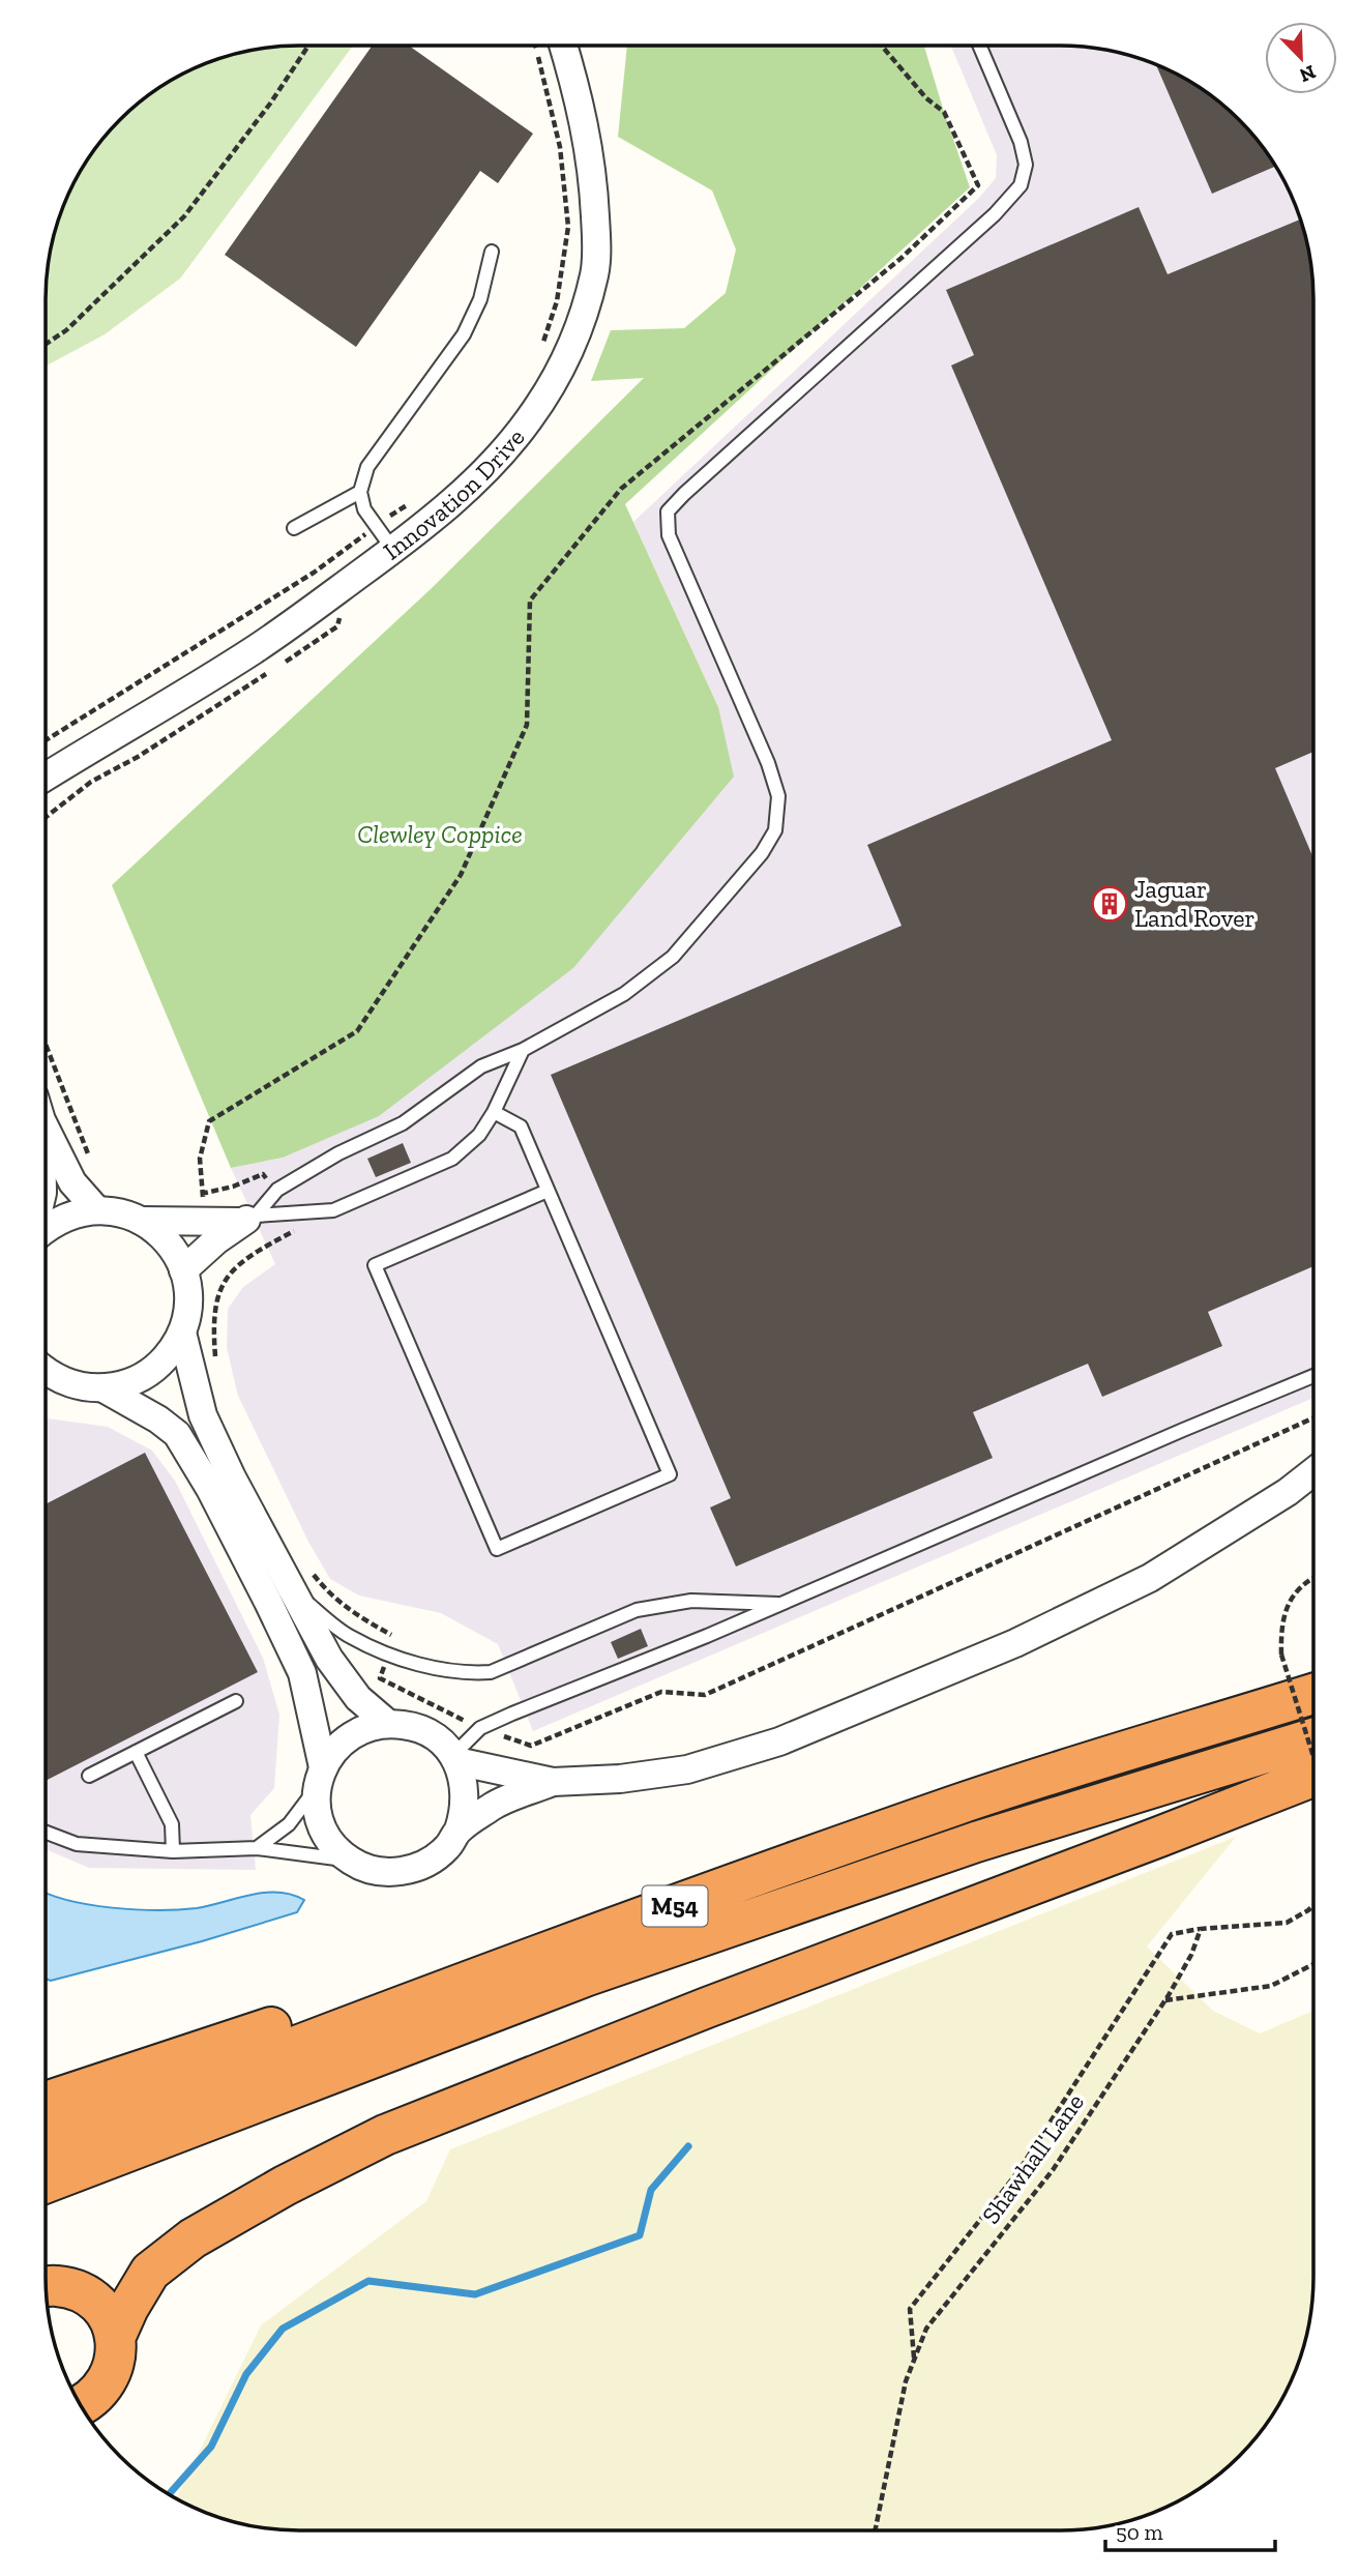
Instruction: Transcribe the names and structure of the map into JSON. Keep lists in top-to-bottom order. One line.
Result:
{"streets":{"highway":["M54"],"street":["Innovation Drive"],"path":["Shawhall Lane"]},"parks":["Clewley Coppice"],"places":{"building":["Jaguar Land Rover"]},"scale_bar":"50 m","north":"bottom right"}
